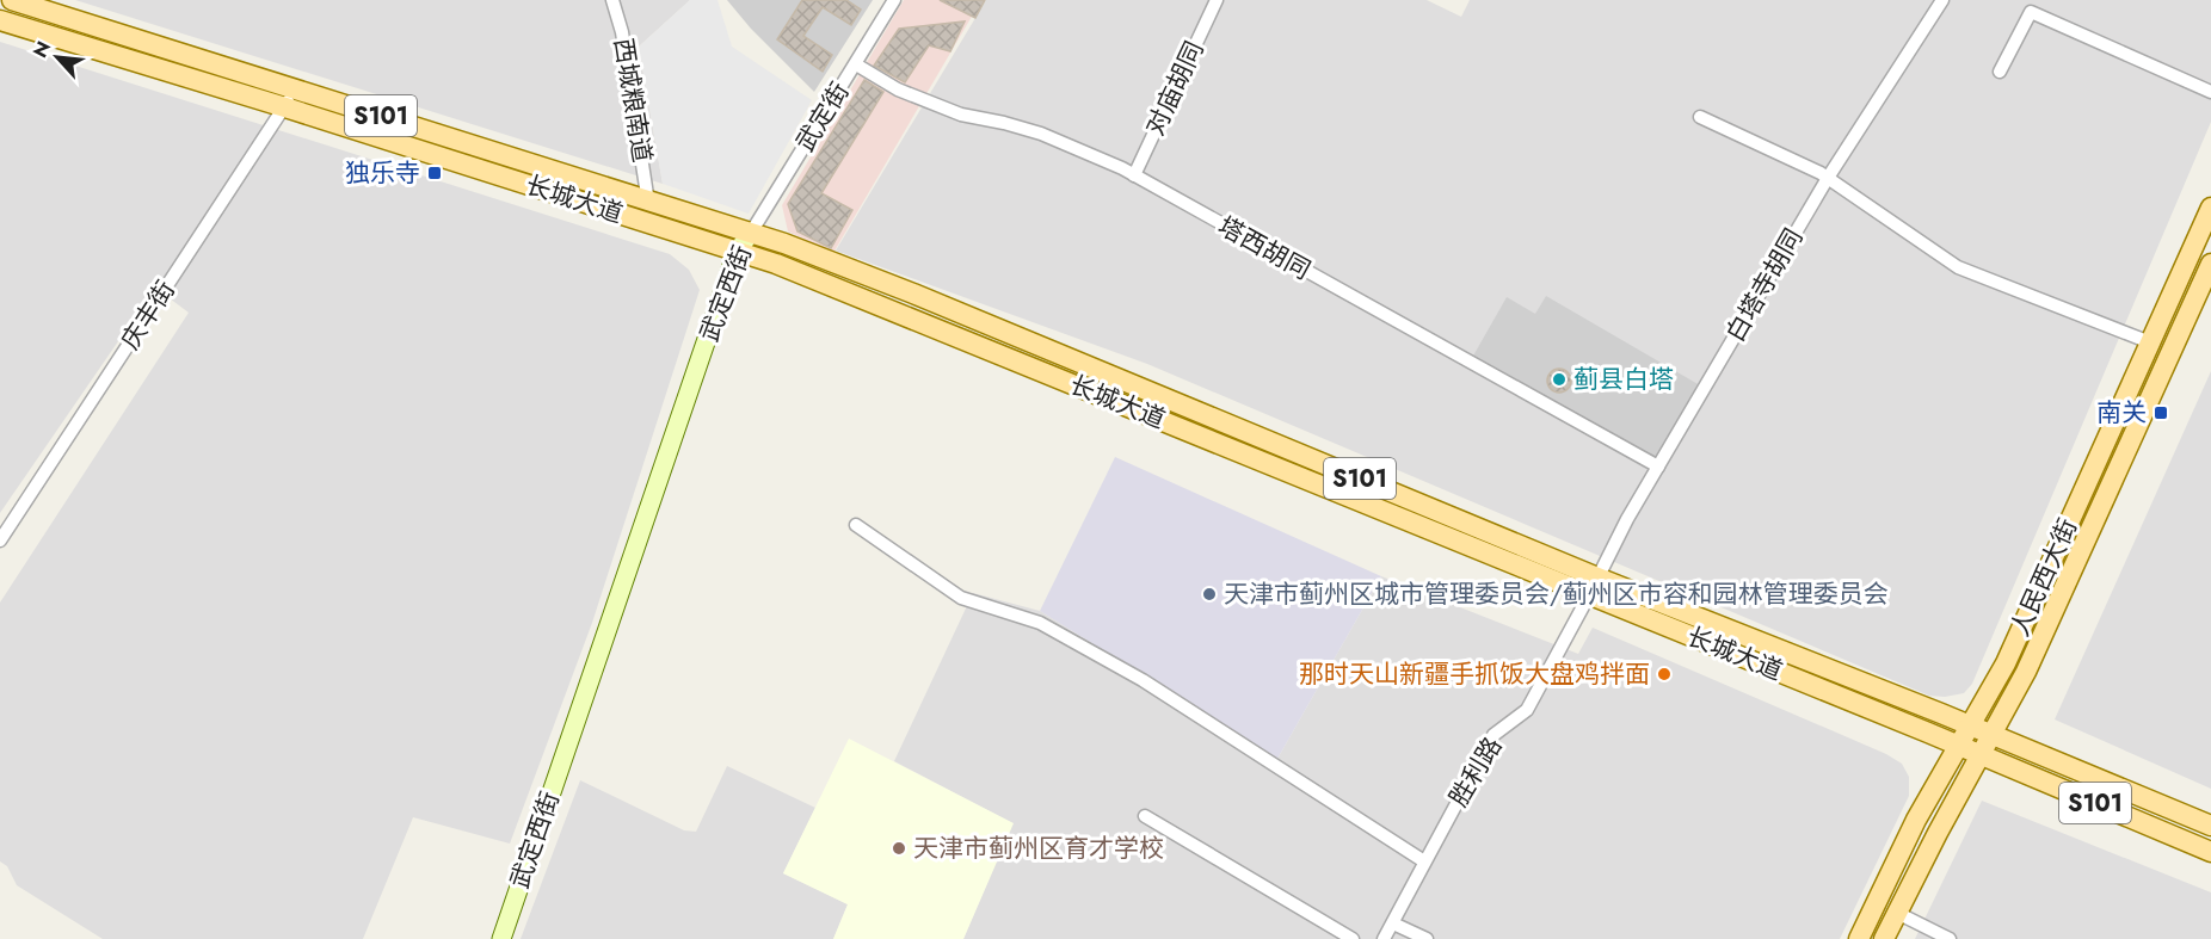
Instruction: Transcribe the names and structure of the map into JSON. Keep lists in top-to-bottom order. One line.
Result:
{"streets":{"main road":["S101","长城大道","人民西大街"],"street":["对庙胡同","西城粮南道","武定街","塔西胡同","白塔寺胡同","武定西街","庆丰街","胜利路"]},"crossings":[["对庙胡同","塔西胡同"],["西城粮南道","长城大道"],["武定街","长城大道"],["武定街","塔西胡同"],["武定街","武定西街"],["长城大道","白塔寺胡同"],["长城大道","武定西街"],["长城大道","庆丰街"],["长城大道","人民西大街"],["长城大道","胜利路"],["塔西胡同","白塔寺胡同"],["白塔寺胡同","胜利路"]],"places":{"transit":["独乐寺","南关"],"other":["蓟县白塔","天津市蓟州区城市管理委员会/蓟州区市容和园林管理委员会","那时天山新疆手抓饭大盘鸡拌面","天津市蓟州区育才学校"]},"north":"top left"}
